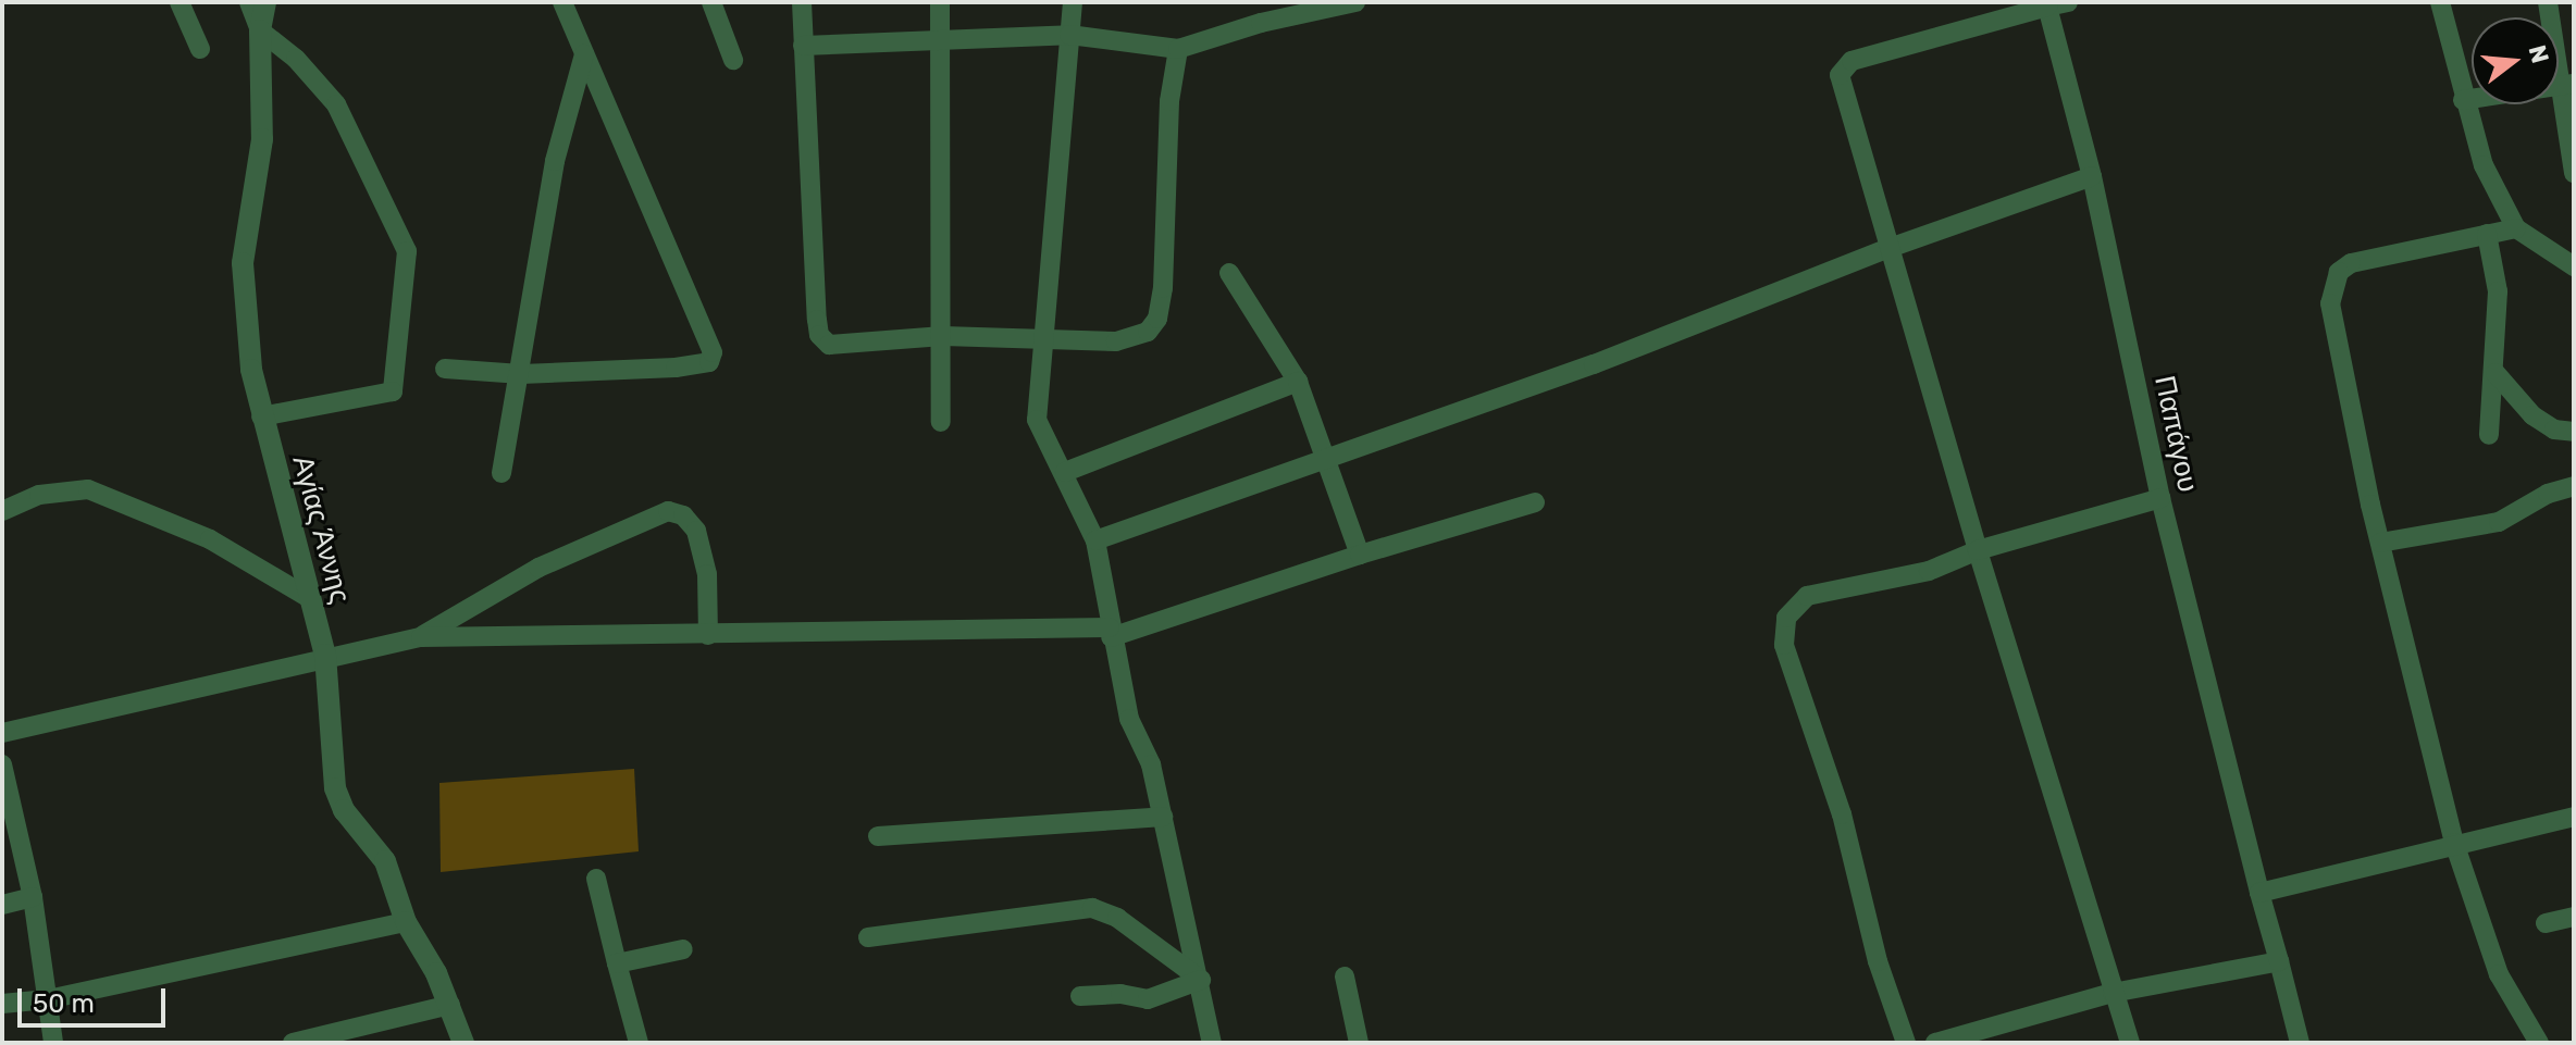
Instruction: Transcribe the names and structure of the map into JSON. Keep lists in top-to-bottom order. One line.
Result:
{"streets":{"street":["Παπάγου","Αγίας Άννης"]},"scale_bar":"50 m","north":"right"}
